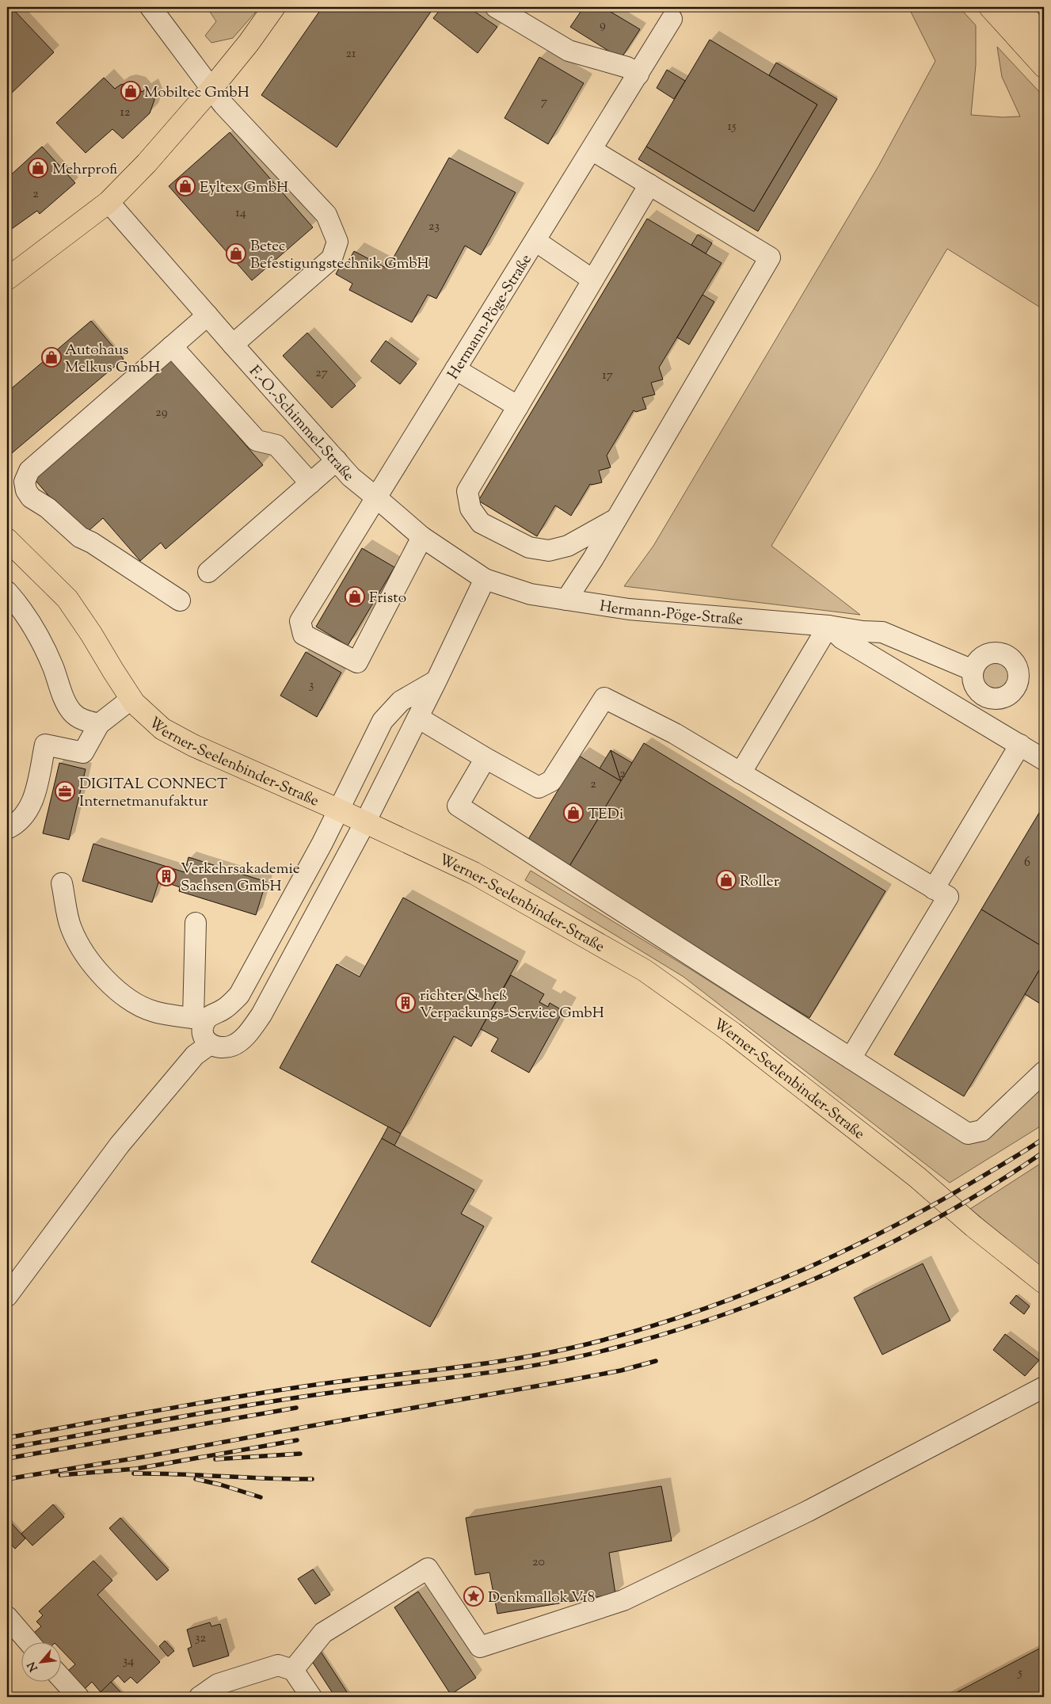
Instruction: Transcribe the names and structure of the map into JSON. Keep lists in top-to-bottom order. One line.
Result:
{"streets":{"main road":["Werner-Seelenbinder-Straße"],"street":["Hermann-Pöge-Straße","F.-O.-Schimmel-Straße"]},"crossings":[["Hermann-Pöge-Straße","F.-O.-Schimmel-Straße"]],"places":{"shop":["Mobiltec GmbH","Mehrprofi","Eyltex GmbH","Betec Befestigungstechnik GmbH","Autohaus Melkus GmbH","Fristo","TEDi","Roller"],"office":["DIGITAL CONNECT Internetmanufaktur"],"building":["Verkehrsakademie Sachsen GmbH","richter & heß Verpackungs-Service GmbH"],"place":["Denkmallok V18"]},"house_numbers":["9","21","7","12","15","2","14","23","27","17","29","3","2","2","6","20","32","34","5"],"north":"bottom left"}
